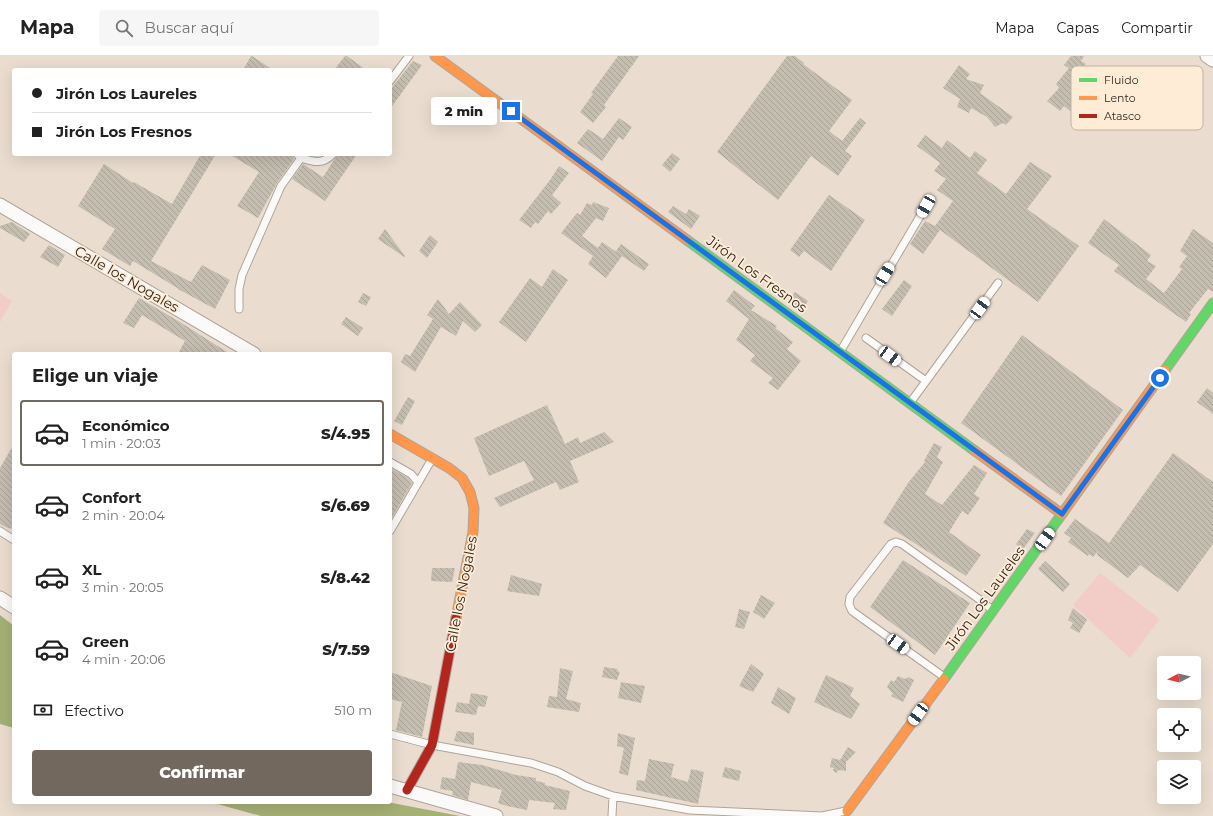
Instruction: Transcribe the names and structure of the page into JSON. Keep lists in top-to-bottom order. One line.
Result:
{"streets":{"street":["Jirón Los Fresnos","Calle los Nogales","Jirón Los Laureles"]},"crossings":[["Jirón Los Fresnos","Jirón Los Laureles"]],"legend":["Fluido","Lento","Atasco"],"north":"left","page":{"header":"Mapa","search":"Buscar aquí","nav":["Mapa","Capas","Compartir"],"banner":["Jirón Los Laureles","Jirón Los Fresnos"],"bubble":"2 min","heading":"Elige un viaje","list":[{"name":"Económico","note":"1 min · 20:03","value":"S/4.95"},{"name":"Confort","note":"2 min · 20:04","value":"S/6.69"},{"name":"XL","note":"3 min · 20:05","value":"S/8.42"},{"name":"Green","note":"4 min · 20:06","value":"S/7.59"}],"pay":["Efectivo","510 m"],"buttons":"Confirmar"}}
